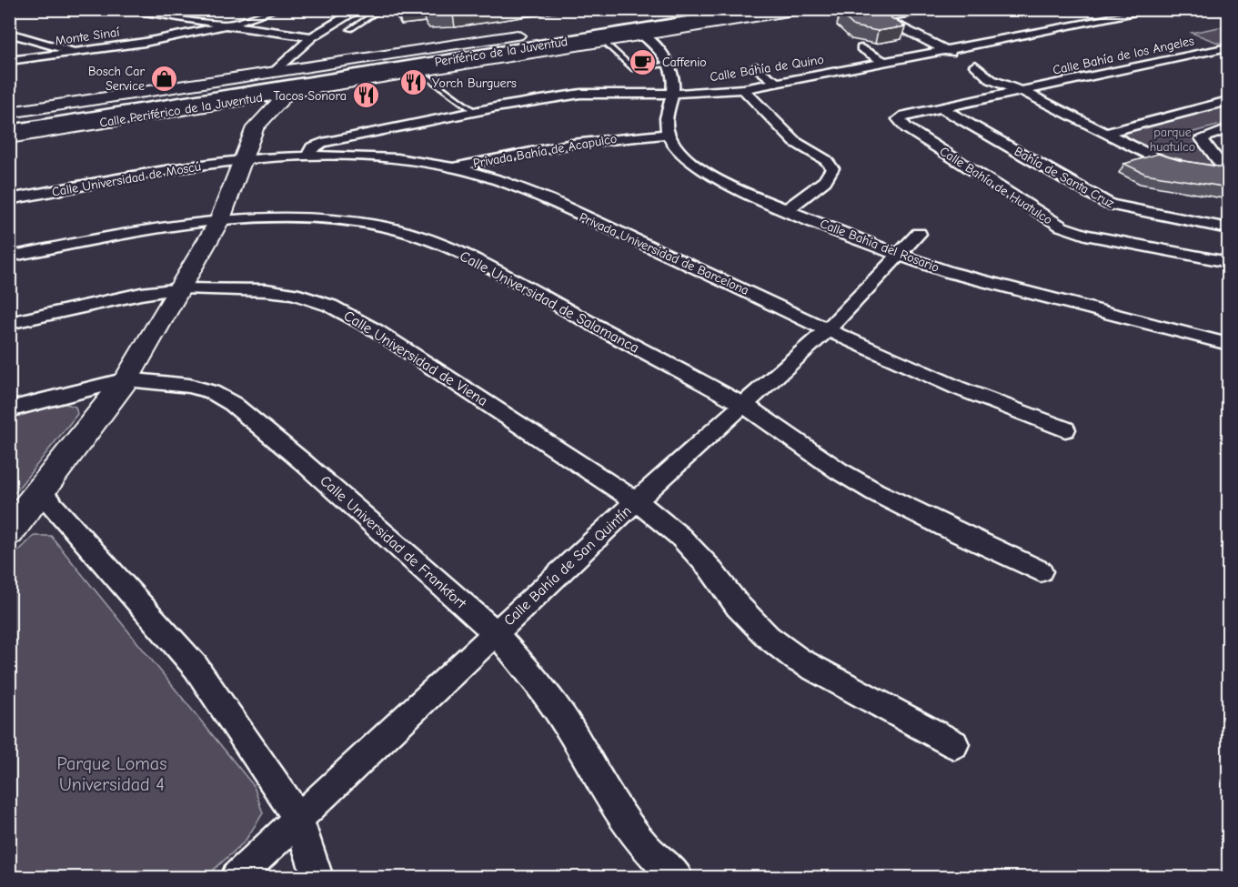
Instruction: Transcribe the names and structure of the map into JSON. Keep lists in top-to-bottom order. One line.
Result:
{"streets":{"highway":["Periférico de la Juventud"],"main road":["Calle Periférico de la Juventud"],"street":["Monte Sinaí","Calle Bahía de los Angeles","Calle Bahía de Quino","Privada Bahía de Acapulco","Bahía de Santa Cruz","Calle Universidad de Moscú","Calle Bahía de Huatulco","Calle Bahia del Rosario","Privada Universidad de Barcelona","Calle Universidad de Salamanca","Calle Universidad de Viena","Calle Universidad de Frankfort","Calle Bahía de San Quintín"]},"crossings":[["Periférico de la Juventud","Calle Periférico de la Juventud"],["Calle Bahía de los Angeles","Calle Bahía de Huatulco"],["Calle Bahía de Quino","Privada Universidad de Barcelona"],["Privada Bahía de Acapulco","Calle Bahia del Rosario"],["Privada Bahía de Acapulco","Privada Universidad de Barcelona"],["Bahía de Santa Cruz","Calle Bahía de Huatulco"],["Calle Universidad de Moscú","Privada Universidad de Barcelona"],["Calle Bahia del Rosario","Calle Bahía de San Quintín"],["Privada Universidad de Barcelona","Calle Bahía de San Quintín"],["Calle Universidad de Salamanca","Calle Bahía de San Quintín"],["Calle Universidad de Viena","Calle Bahía de San Quintín"],["Calle Universidad de Frankfort","Calle Bahía de San Quintín"]],"parks":["parque huatulco","Parque Lomas Universidad 4"],"places":{"cafe":["Caffenio"],"shop":["Bosch Car Service"],"restaurant":["Yorch Burguers","Tacos Sonora"]}}
